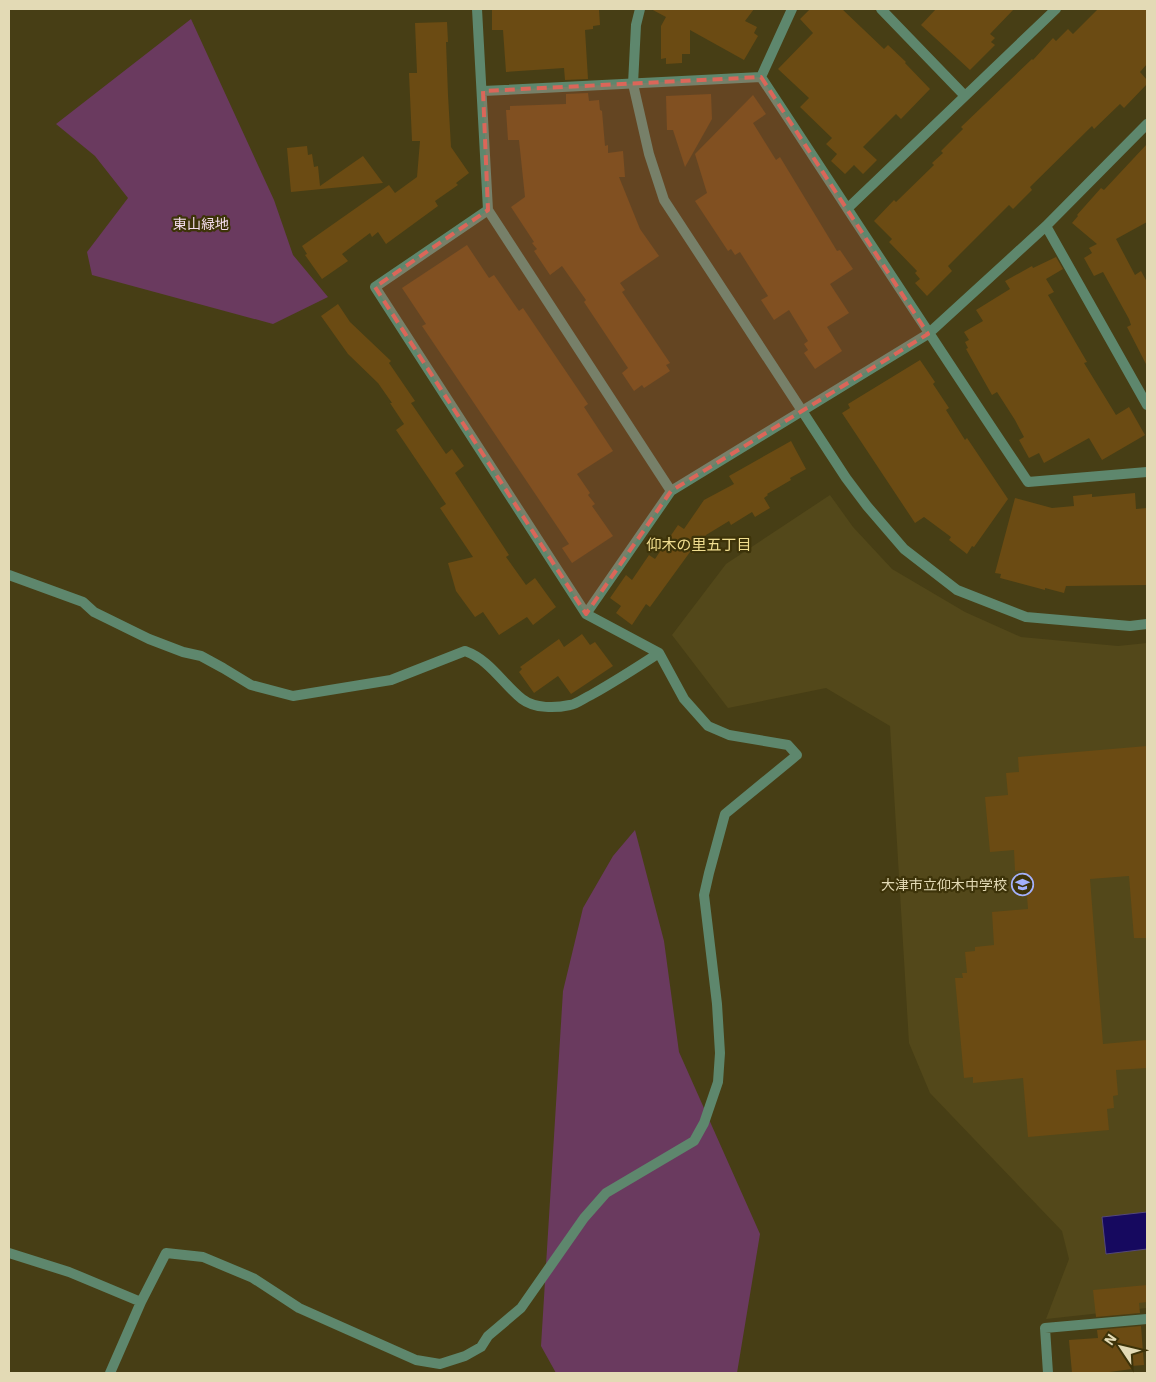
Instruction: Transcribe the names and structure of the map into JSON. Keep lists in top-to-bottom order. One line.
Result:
{"districts":["仰木の里五丁目"],"parks":["東山緑地"],"places":{"school or university":["大津市立仰木中学校"]},"north":"top left"}
